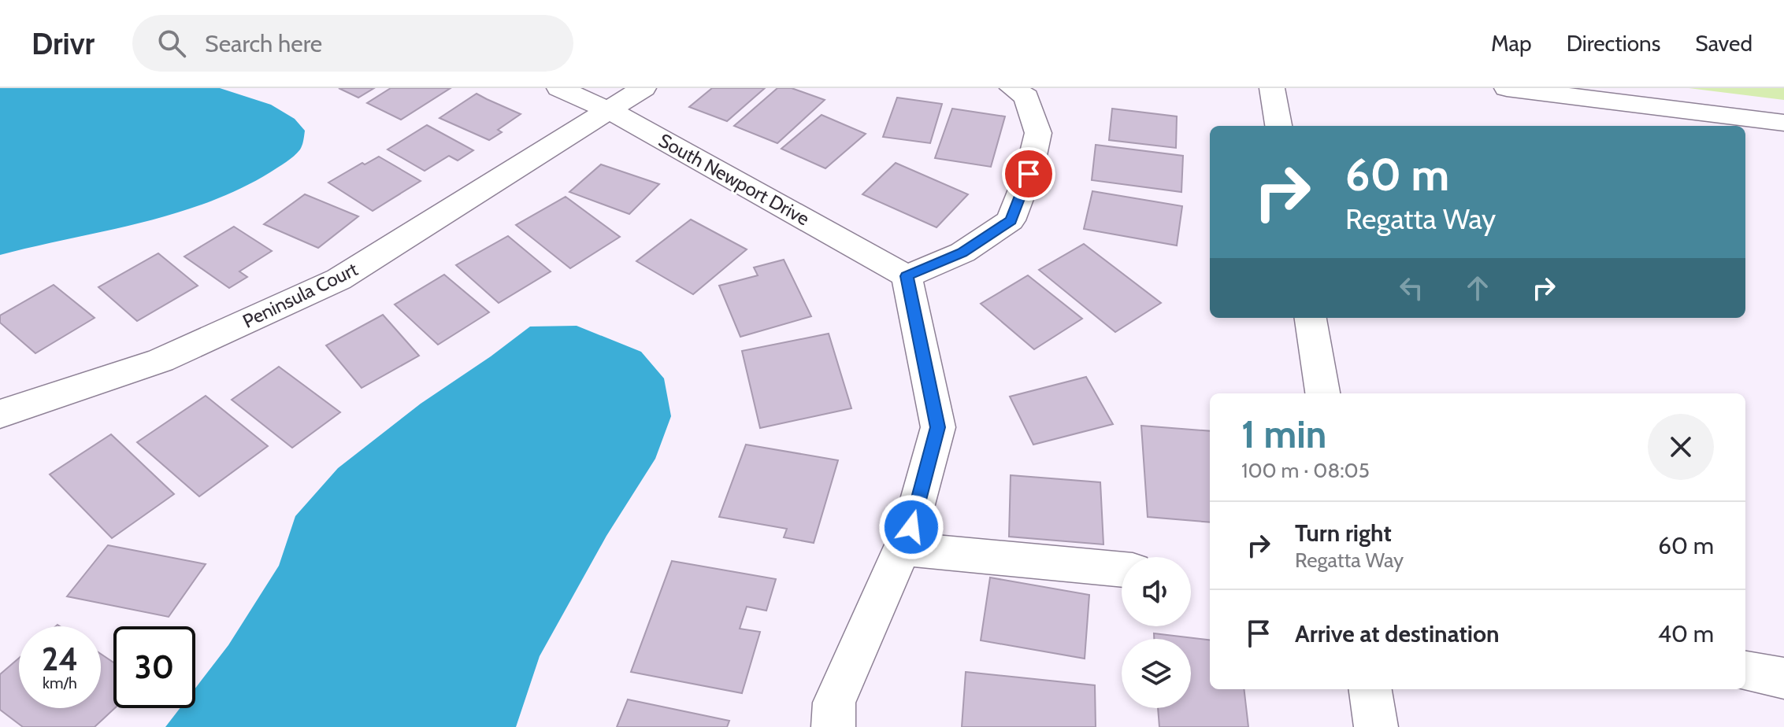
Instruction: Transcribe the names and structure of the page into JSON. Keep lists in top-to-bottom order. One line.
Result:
{"streets":{"street":["South Newport Drive","Peninsula Court"]},"crossings":[["South Newport Drive","Peninsula Court"]],"page":{"header":"Drivr","search":"Search here","nav":["Map","Directions","Saved"],"turn":["60 m","Regatta Way"],"heading":["1 min","100 m · 08:05"],"list":[{"name":"Turn right","note":"Regatta Way","value":"60 m"},{"name":"Arrive at destination","value":"40 m"}],"speed":"24 km/h","limit":"30"}}
